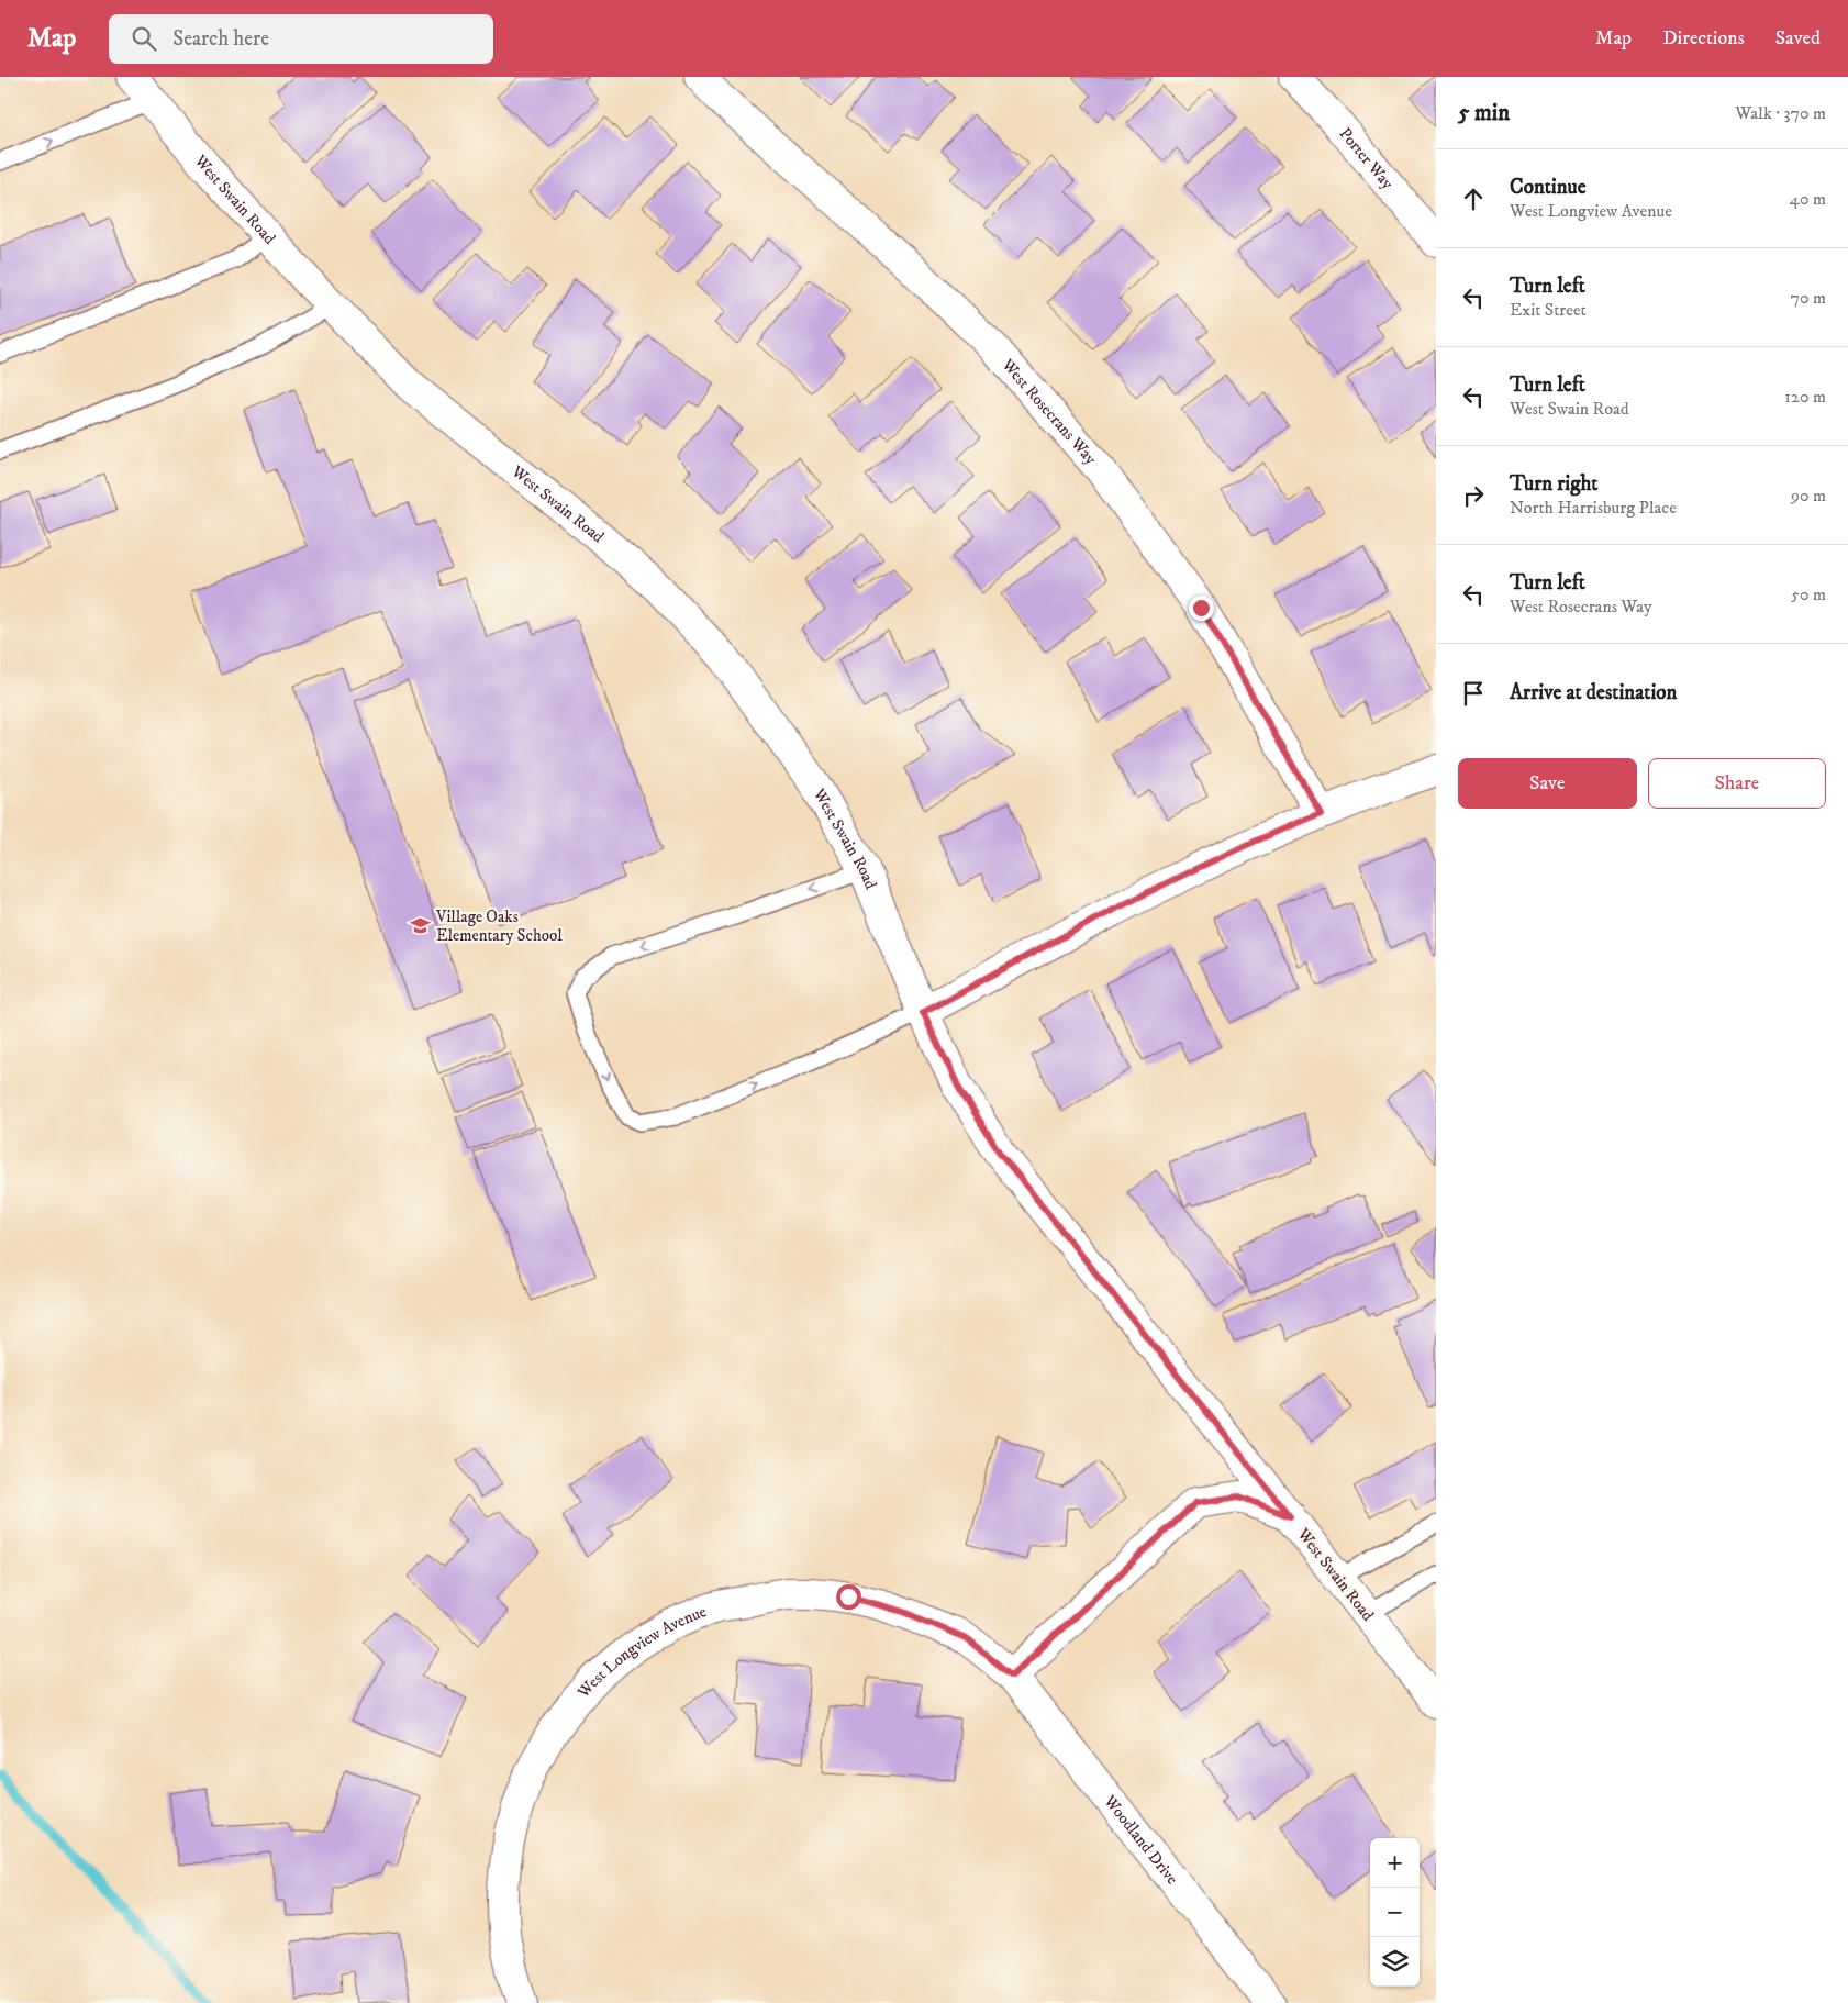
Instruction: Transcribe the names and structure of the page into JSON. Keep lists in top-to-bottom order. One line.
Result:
{"streets":{"street":["Porter Way","West Swain Road","West Rosecrans Way","West Longview Avenue","Woodland Drive"]},"crossings":[["West Longview Avenue","Woodland Drive"]],"places":{"school or university":["Village Oaks Elementary School"]},"page":{"header":"Map","search":"Search here","nav":["Map","Directions","Saved"],"heading":["5 min","Walk · 370 m"],"list":[["Continue","West Longview Avenue","40 m"],["Turn left","Exit Street","70 m"],["Turn left","West Swain Road","120 m"],["Turn right","North Harrisburg Place","90 m"],["Turn left","West Rosecrans Way","50 m"],"Arrive at destination"],"buttons":["Save","Share"],"map_buttons":["+","−"]}}
